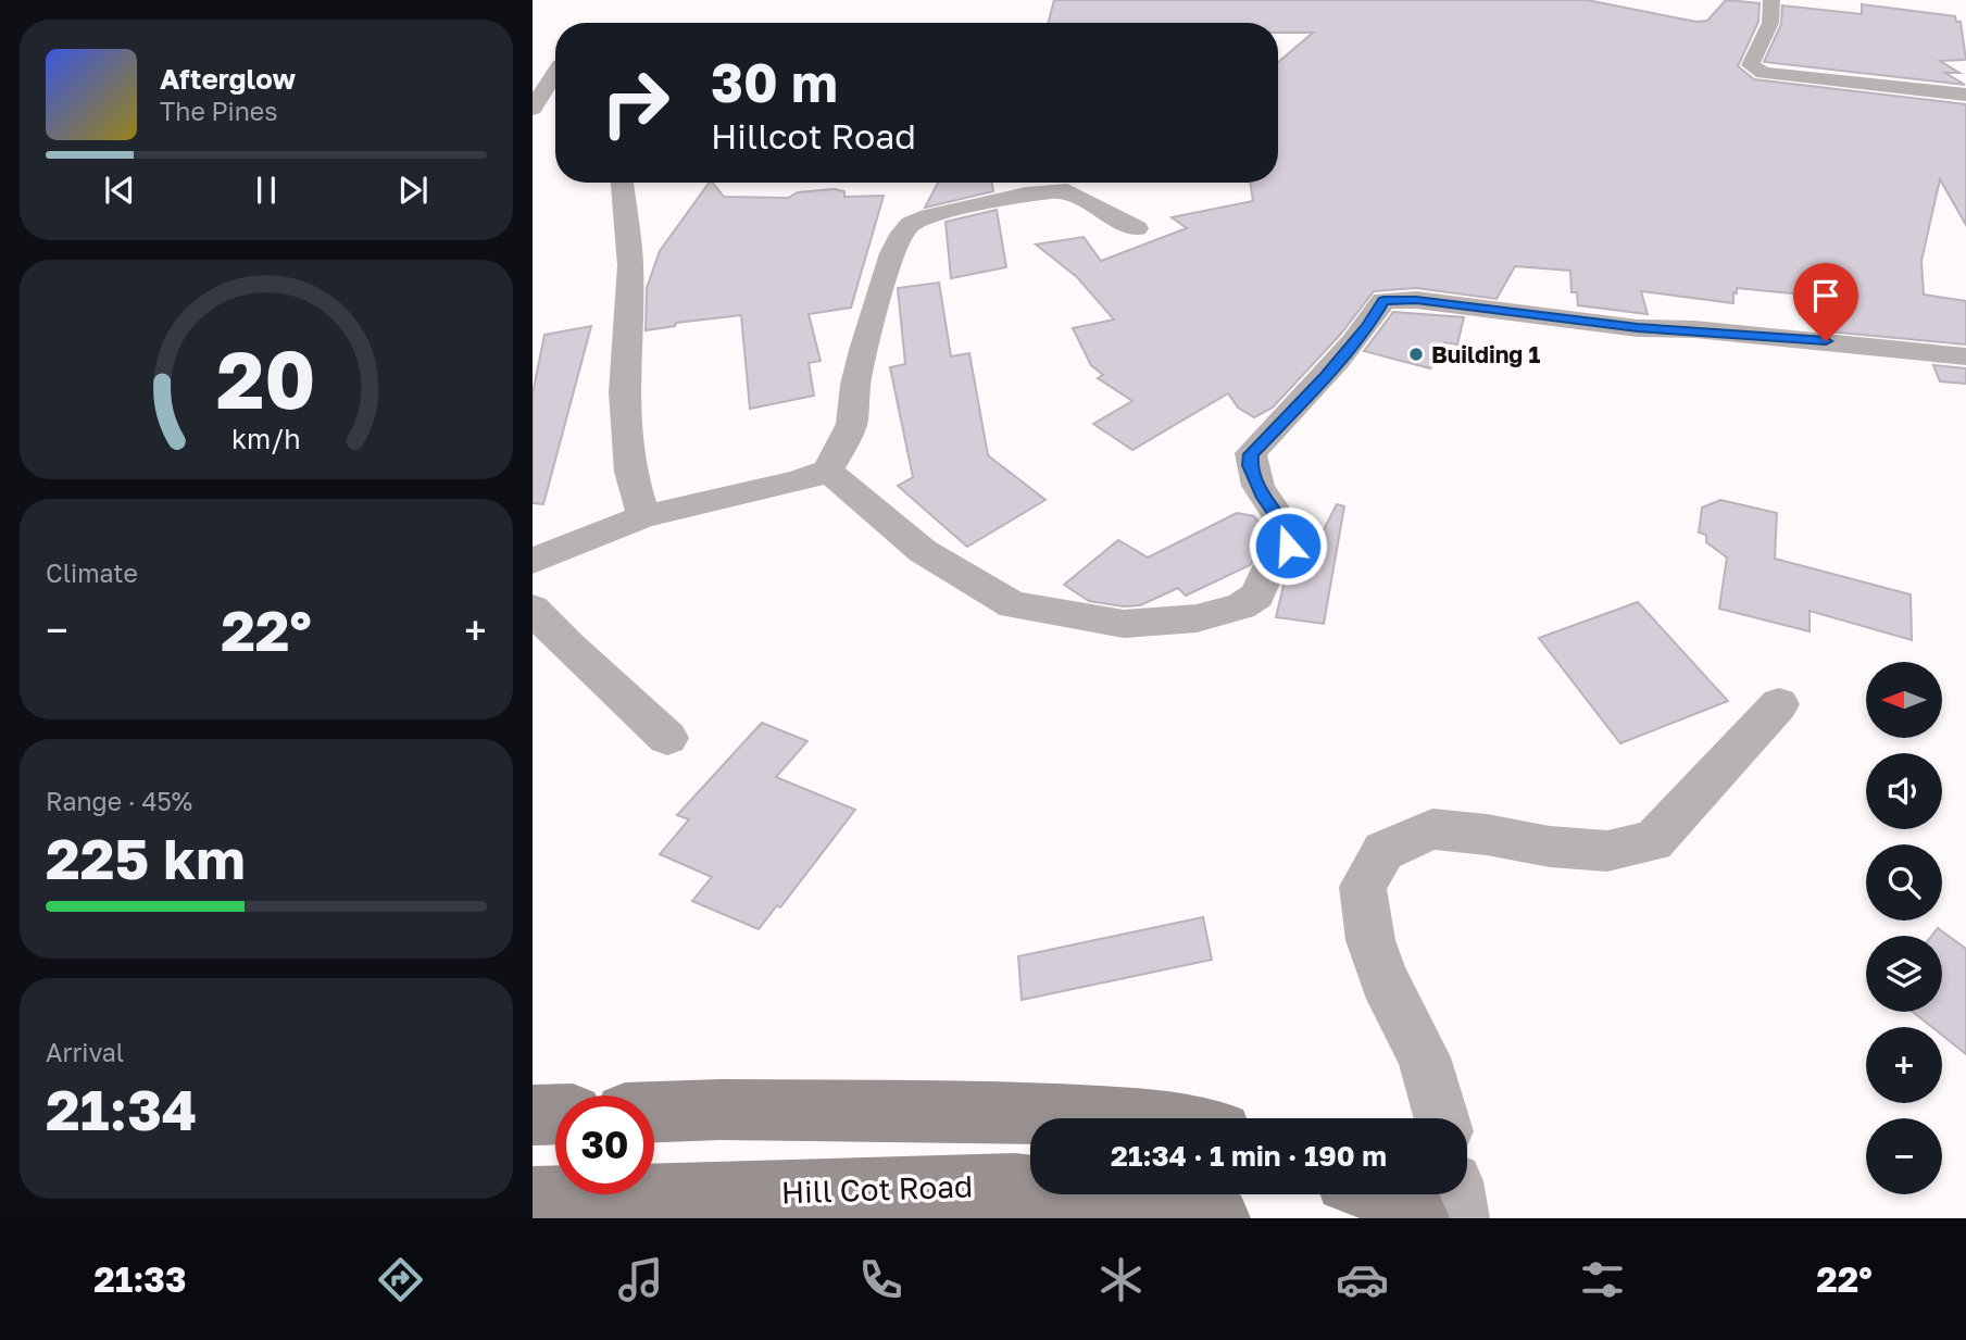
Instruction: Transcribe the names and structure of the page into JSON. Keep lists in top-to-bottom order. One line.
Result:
{"streets":{"main road":["Hill Cot Road"]},"places":["Building 1"],"north":"left","page":{"turn":["30 m","Hillcot Road"],"song":["Afterglow","The Pines"],"tile":["Climate",["Range · 45%","225 km"],["Arrival","21:34"]],"heat":["−","22°","+"],"map_buttons":["+","−"],"limit":"30","trip":"21:34 · 1 min · 190 m","tabs":["21:33","22°"],"gauge":["20","km/h"]}}
